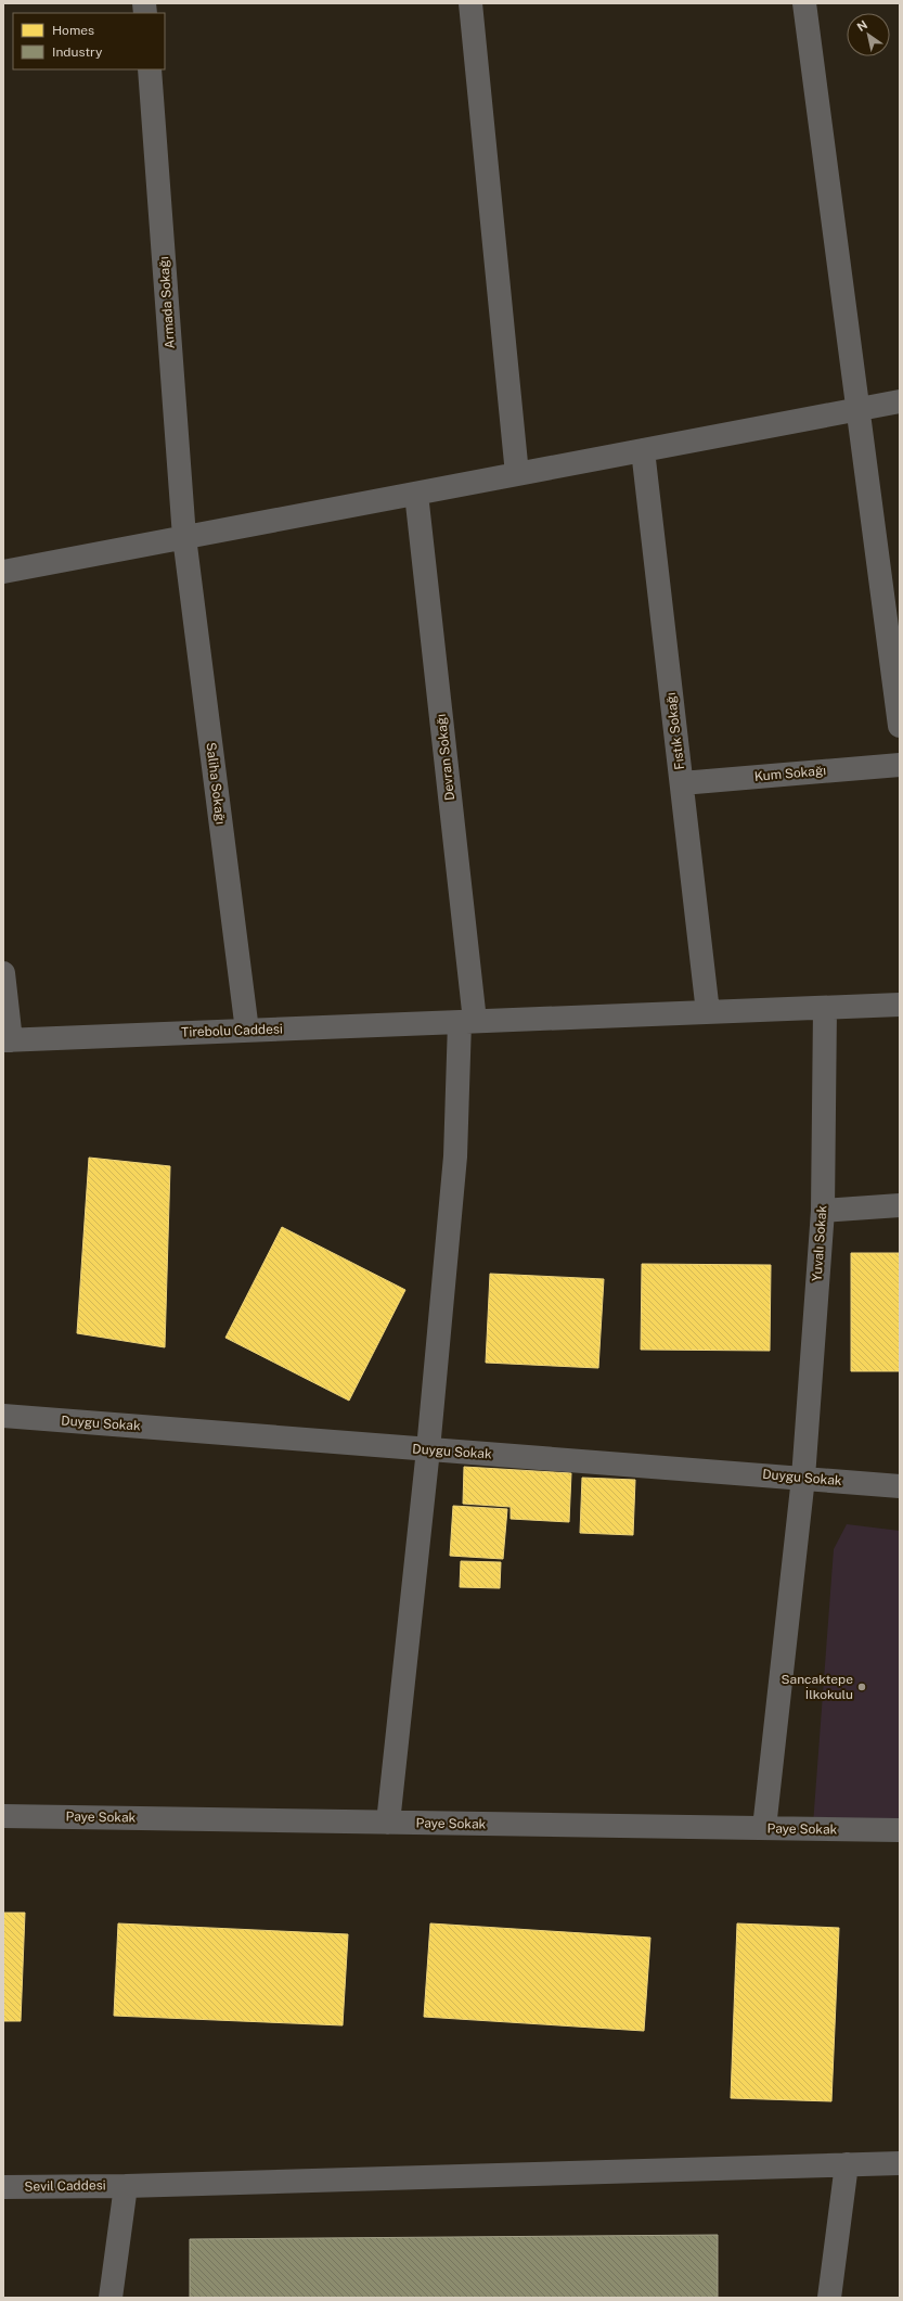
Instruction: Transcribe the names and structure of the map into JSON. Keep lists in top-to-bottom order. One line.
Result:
{"streets":{"street":["Armada Sokağı","Fıstık Sokağı","Devran Sokağı","Kum Sokağı","Saliha Sokağı","Tirebolu Caddesi","Yuvalı Sokak","Duygu Sokak","Paye Sokak","Sevil Caddesi"]},"crossings":[["Armada Sokağı","Saliha Sokağı"],["Fıstık Sokağı","Kum Sokağı"],["Fıstık Sokağı","Tirebolu Caddesi"],["Devran Sokağı","Tirebolu Caddesi"],["Devran Sokağı","Duygu Sokak"],["Devran Sokağı","Paye Sokak"],["Saliha Sokağı","Tirebolu Caddesi"],["Tirebolu Caddesi","Yuvalı Sokak"],["Yuvalı Sokak","Duygu Sokak"],["Yuvalı Sokak","Paye Sokak"]],"places":["Sancaktepe İlkokulu"],"legend":["Homes","Industry"],"north":"top left"}
